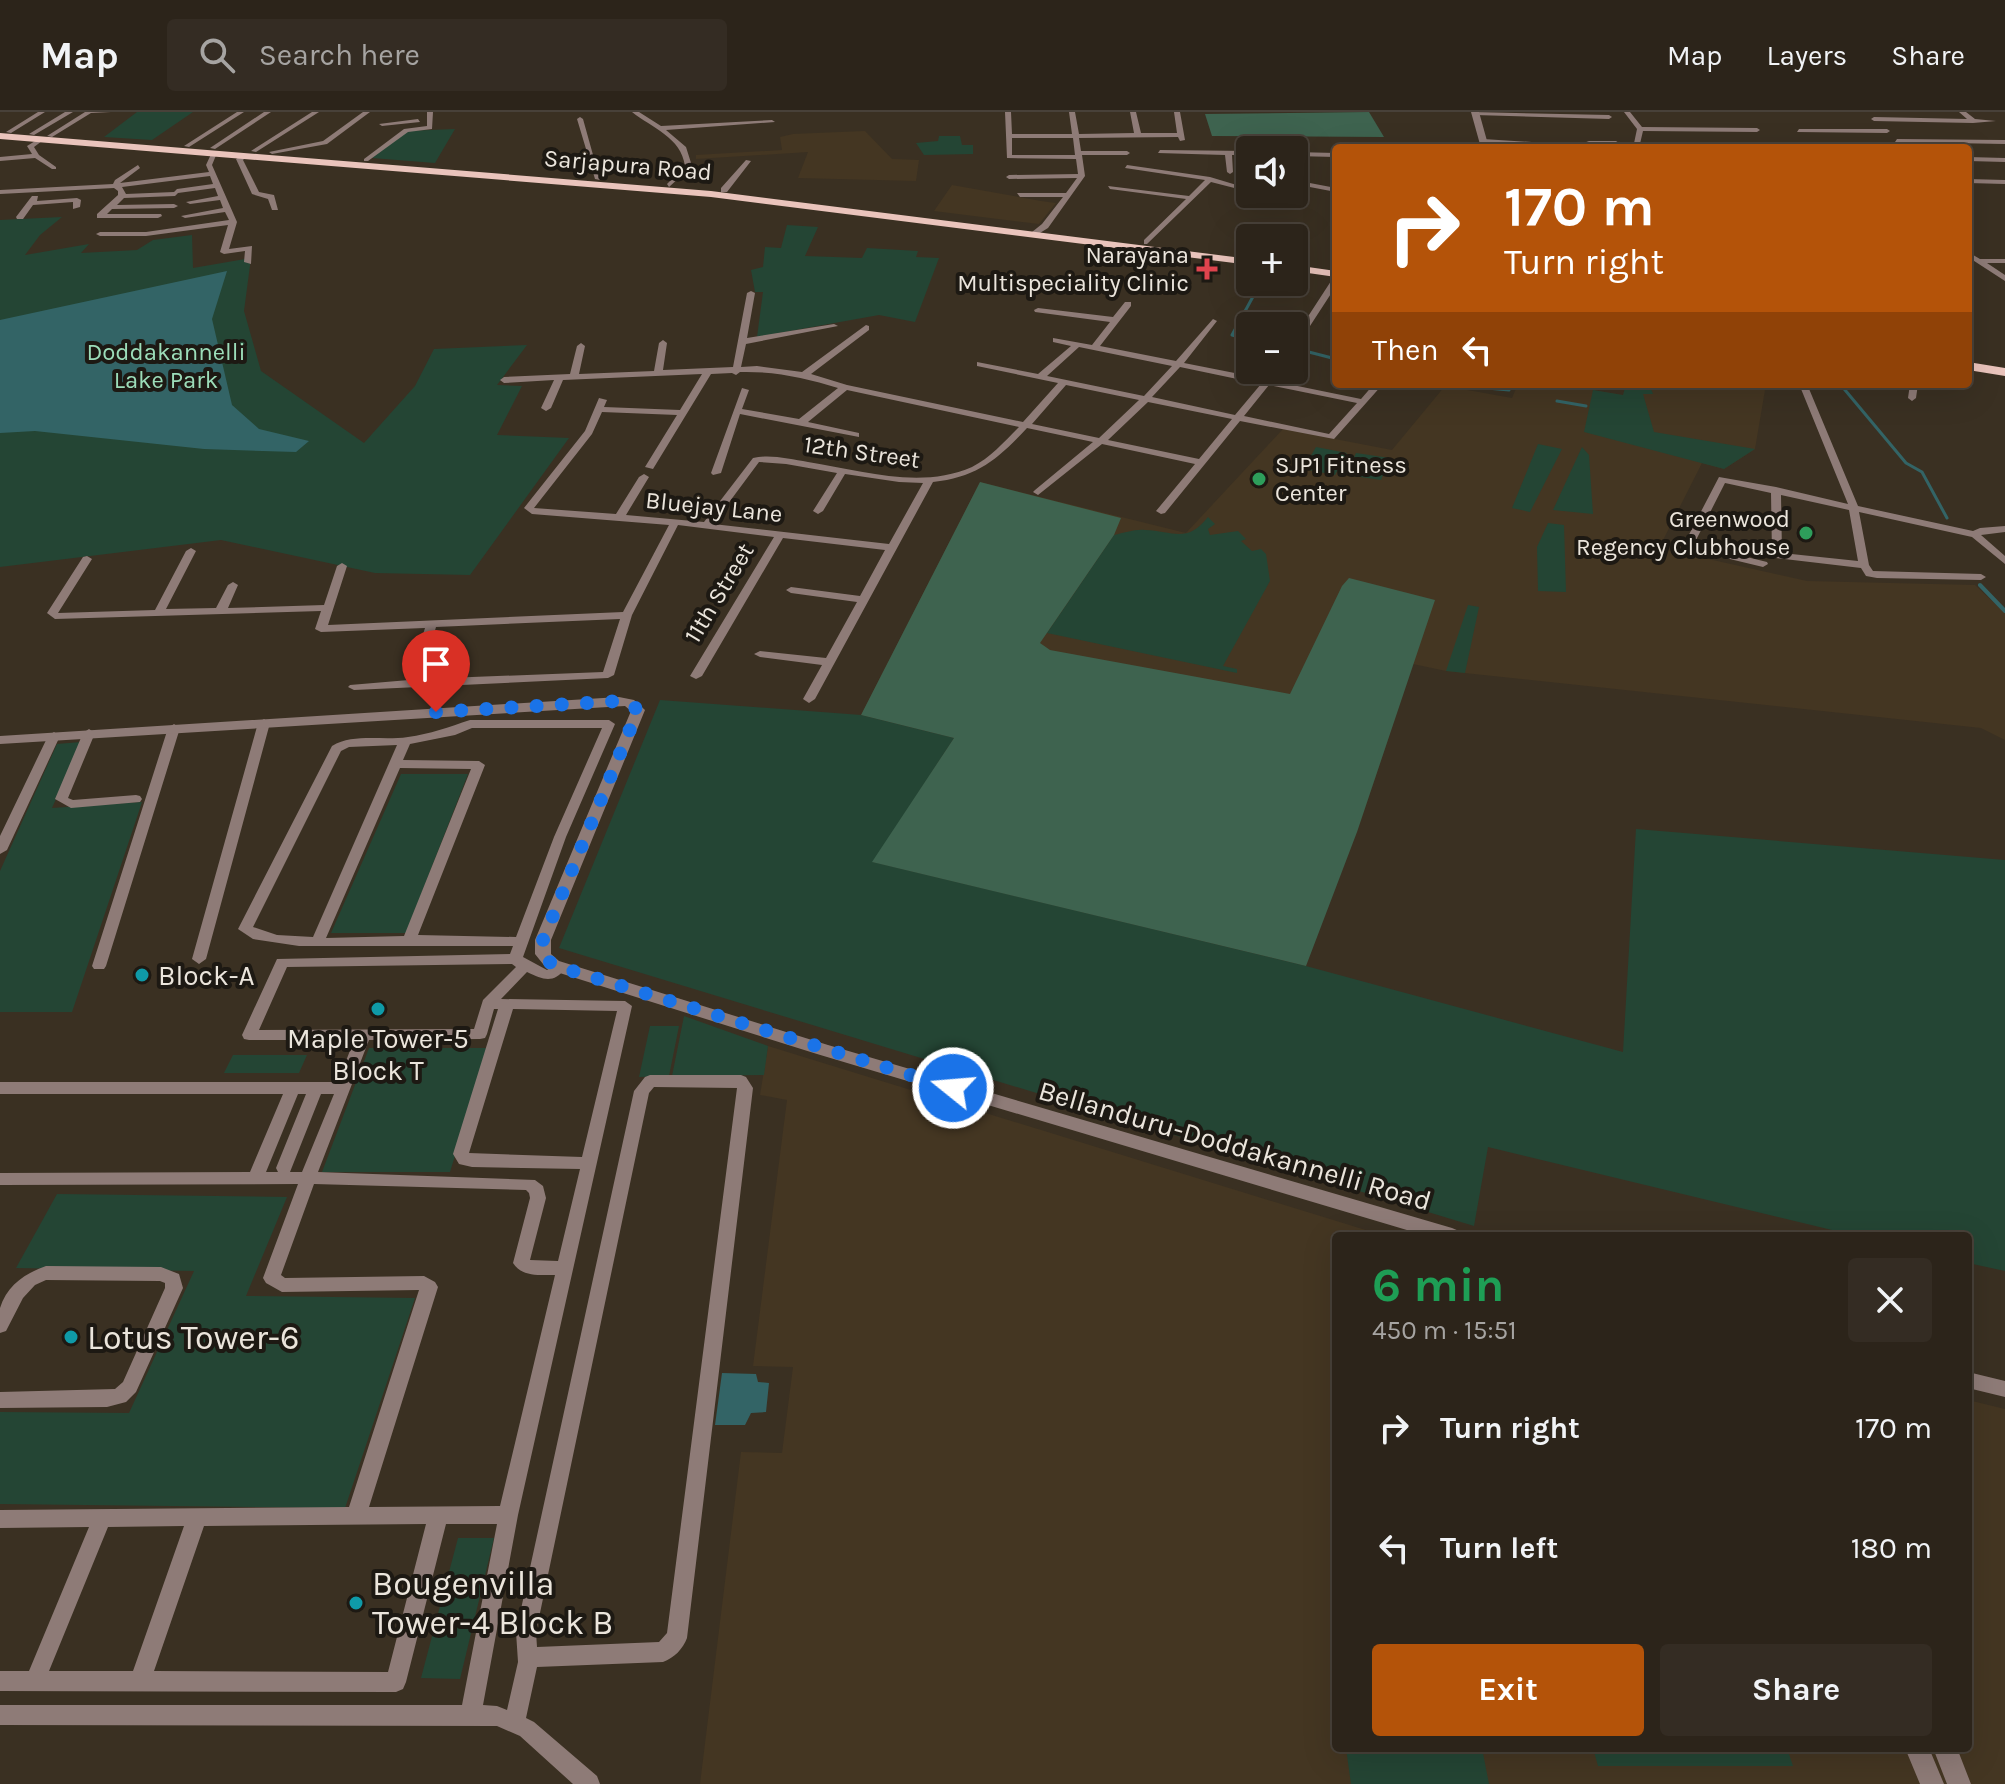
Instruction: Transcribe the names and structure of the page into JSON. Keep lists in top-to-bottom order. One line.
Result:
{"streets":{"main road":["Sarjapura Road"],"street":["12th Street","Bluejay Lane","11th Street","Bellanduru-Doddakannelli Road"]},"crossings":[["12th Street","Bluejay Lane"],["Bluejay Lane","11th Street"]],"parks":["Doddakannelli Lake Park"],"places":{"health":["Narayana Multispeciality Clinic"],"other":["SJP1 Fitness Center","Greenwood Regency Clubhouse","Block-A","Maple Tower-5 Block T","Lotus Tower-6","Bougenvilla Tower-4 Block B"]},"page":{"header":"Map","search":"Search here","nav":["Map","Layers","Share"],"map_buttons":["+","−"],"turn":["170 m","Turn right"],"then":"Then","heading":["6 min","450 m · 15:51"],"list":[{"name":"Turn right","value":"170 m"},{"name":"Turn left","value":"180 m"}],"buttons":["Exit","Share"]}}
